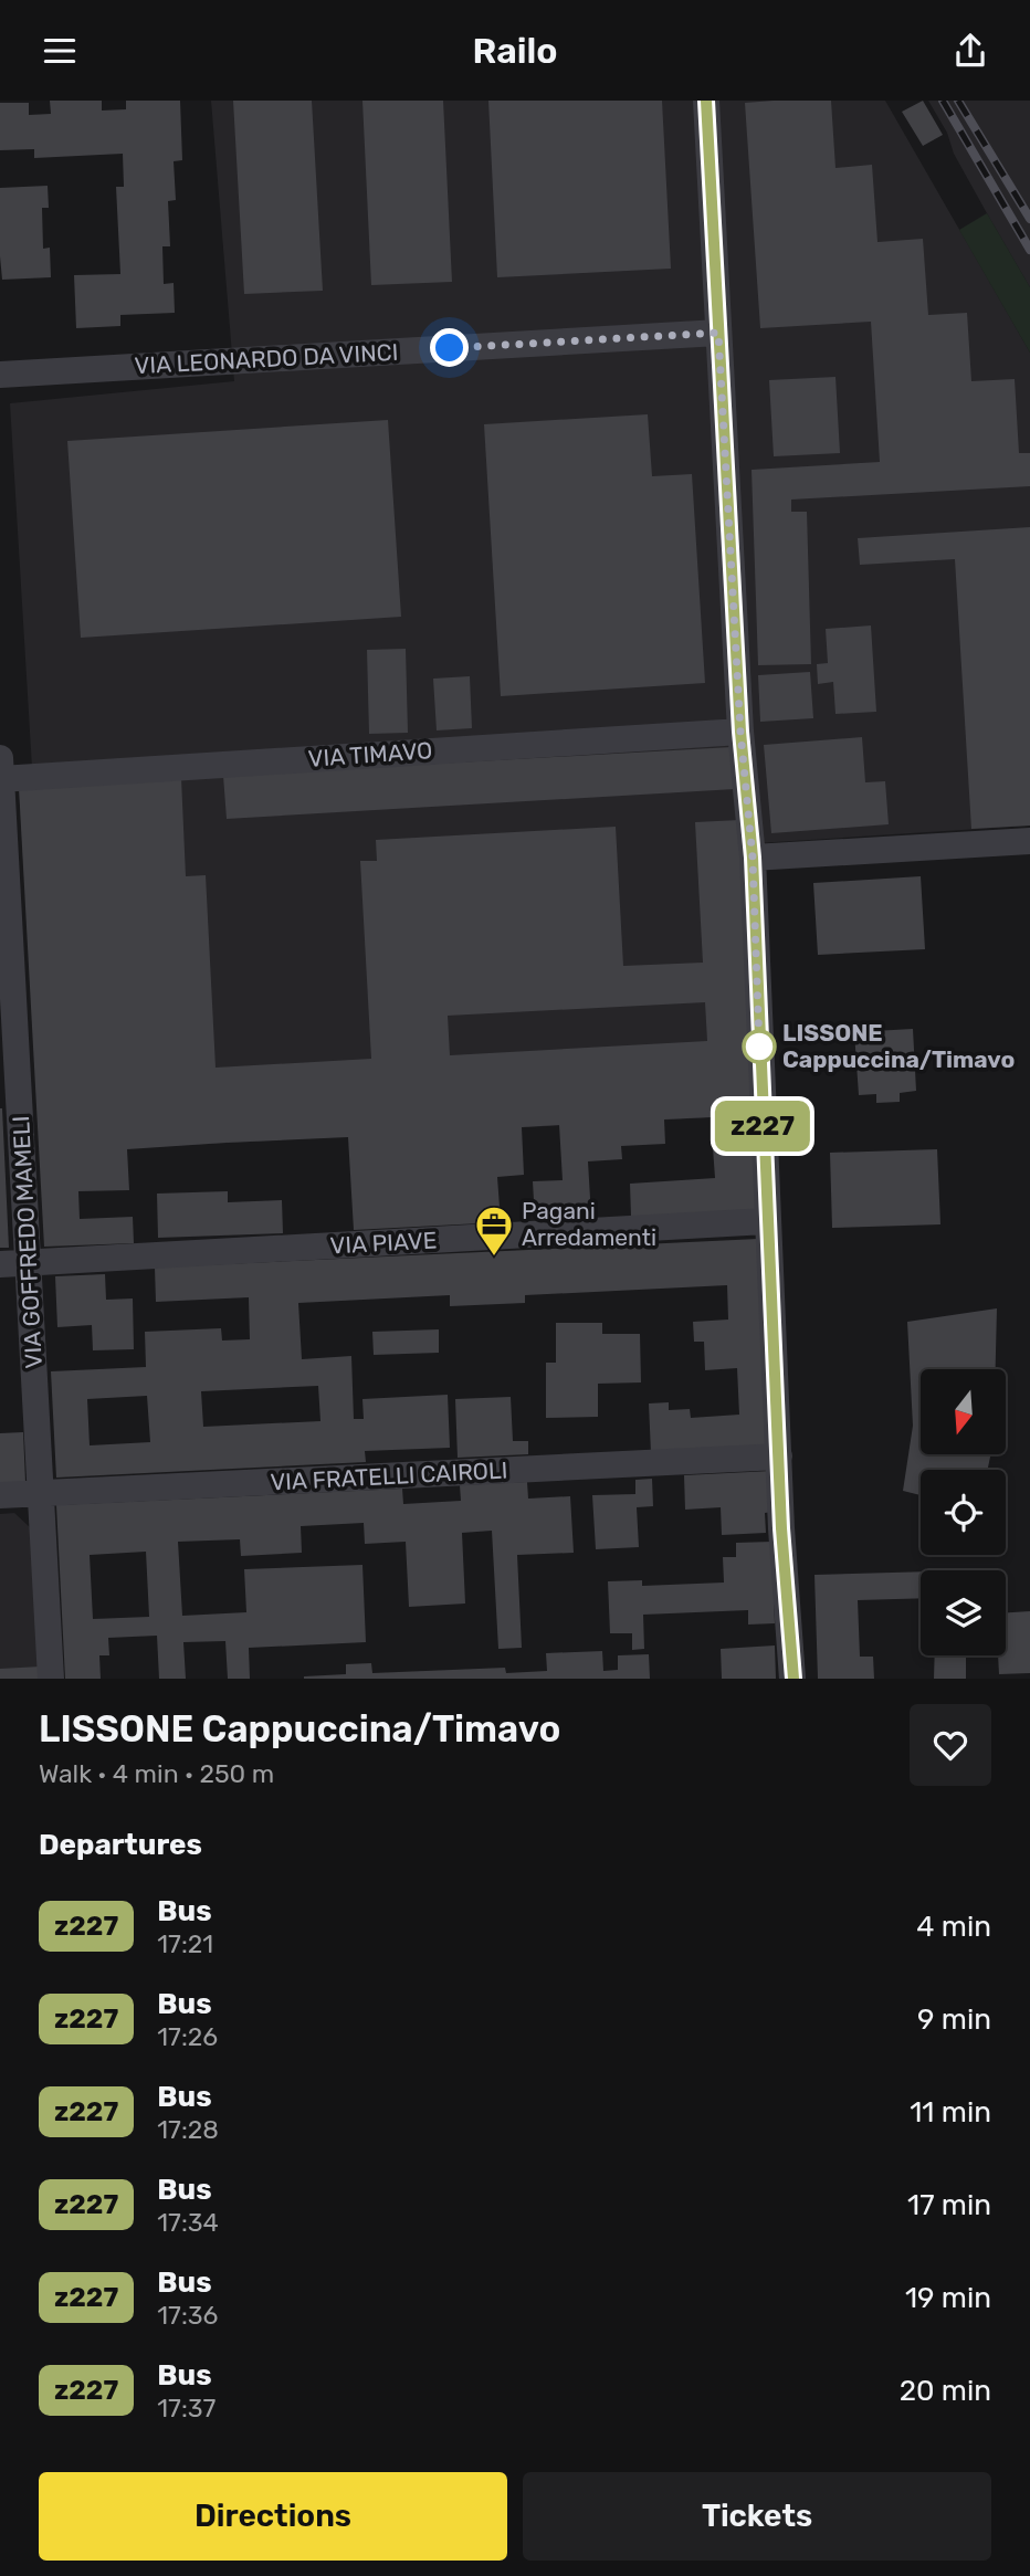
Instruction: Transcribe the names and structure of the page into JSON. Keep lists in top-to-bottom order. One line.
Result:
{"streets":{"street":["VIA LEONARDO DA VINCI","VIA TIMAVO","VIA GOFFREDO MAMELI","VIA PIAVE","VIA FRATELLI CAIROLI"]},"crossings":[["VIA TIMAVO","VIA GOFFREDO MAMELI"],["VIA GOFFREDO MAMELI","VIA PIAVE"],["VIA GOFFREDO MAMELI","VIA FRATELLI CAIROLI"]],"places":{"other":["LISSONE Cappuccina/Timavo"],"office":["Pagani Arredamenti"]},"lines":["bus line z227"],"north":"bottom","page":{"header":"Railo","on_map":"z227","heading":[["LISSONE Cappuccina/Timavo","Walk · 4 min · 250 m"],"Departures"],"list":[{"mark":"z227","name":"Bus","note":"17:21","value":"4 min"},{"mark":"z227","name":"Bus","note":"17:26","value":"9 min"},{"mark":"z227","name":"Bus","note":"17:28","value":"11 min"},{"mark":"z227","name":"Bus","note":"17:34","value":"17 min"},{"mark":"z227","name":"Bus","note":"17:36","value":"19 min"},{"mark":"z227","name":"Bus","note":"17:37","value":"20 min"}],"buttons":["Directions","Tickets"]}}
